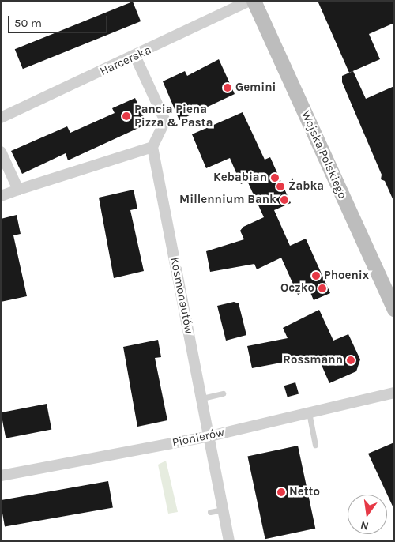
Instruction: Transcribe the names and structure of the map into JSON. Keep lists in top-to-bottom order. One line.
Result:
{"streets":{"street":["Harcerska","Wojska Polskiego","Kosmonautów","Pionierów"]},"crossings":[["Kosmonautów","Pionierów"]],"places":["Gemini","Pancia Piena Pizza & Pasta","Kebabian","Żabka","Millennium Bank","Phoenix","Oczko","Rossmann","Netto"],"scale_bar":"50 m","north":"bottom"}
